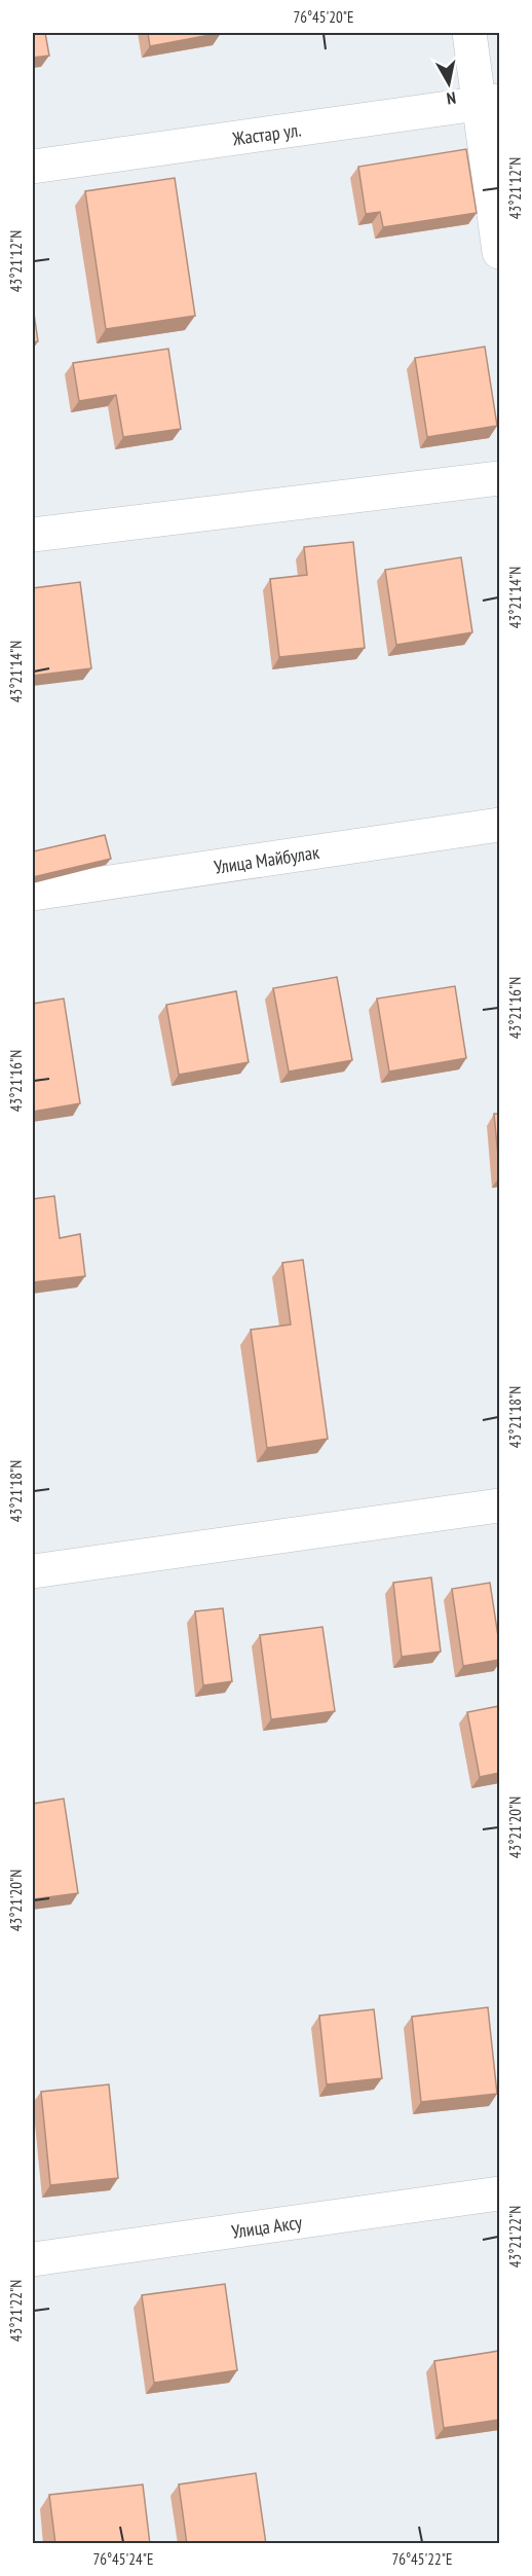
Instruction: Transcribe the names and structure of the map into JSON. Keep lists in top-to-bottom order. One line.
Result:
{"streets":{"street":["Жастар ул.","Улица Майбулак","Улица Аксу"]},"north":"bottom","coordinates":["76°45'20\"E","43°21'12\"N","43°21'14\"N","43°21'16\"N","43°21'18\"N","43°21'20\"N","43°21'22\"N","76°45'24\"E","76°45'22\"E"]}
